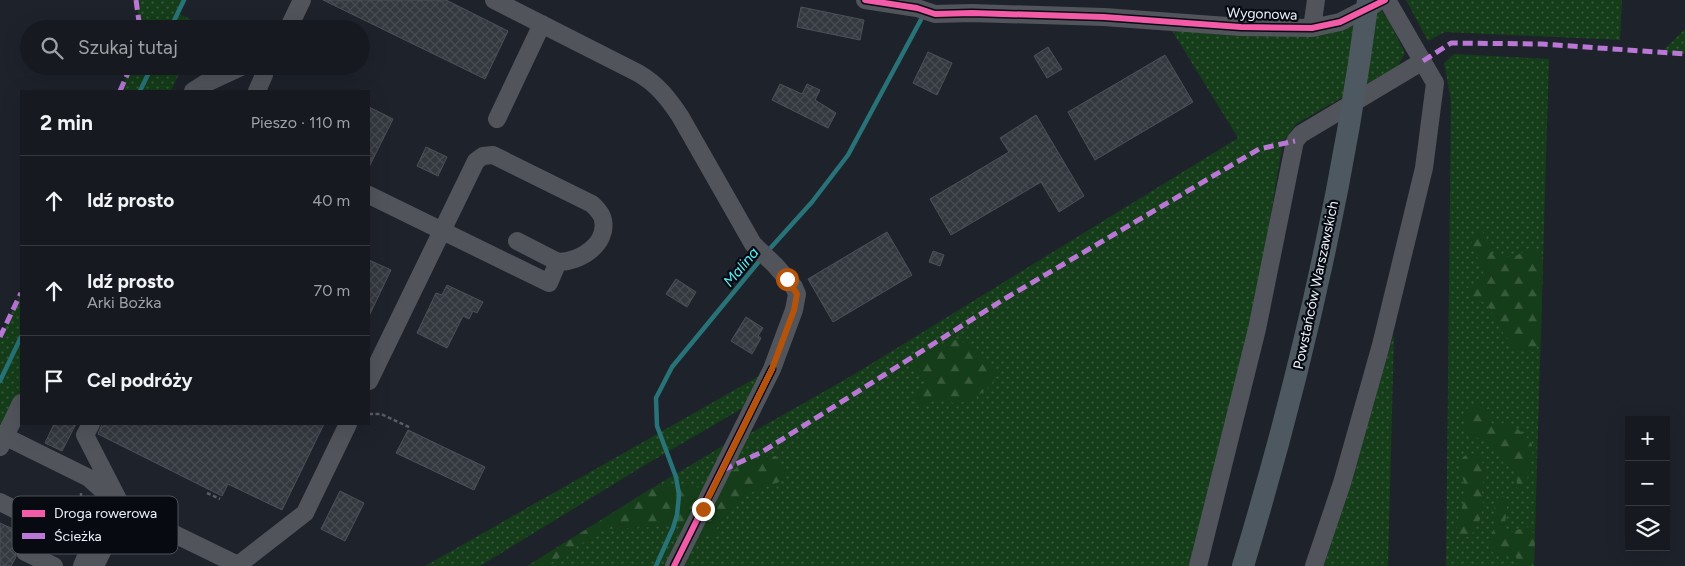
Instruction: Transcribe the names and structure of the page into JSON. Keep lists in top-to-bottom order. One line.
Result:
{"streets":{"main road":["Powstańców Warszawskich"],"street":["Wygonowa"]},"water":["Malina"],"legend":["Droga rowerowa","Ścieżka"],"page":{"search":"Szukaj tutaj","heading":["2 min","Pieszo · 110 m"],"list":[["Idź prosto","40 m"],["Idź prosto","Arki Bożka","70 m"],"Cel podróży"],"map_buttons":["+","−"]}}
